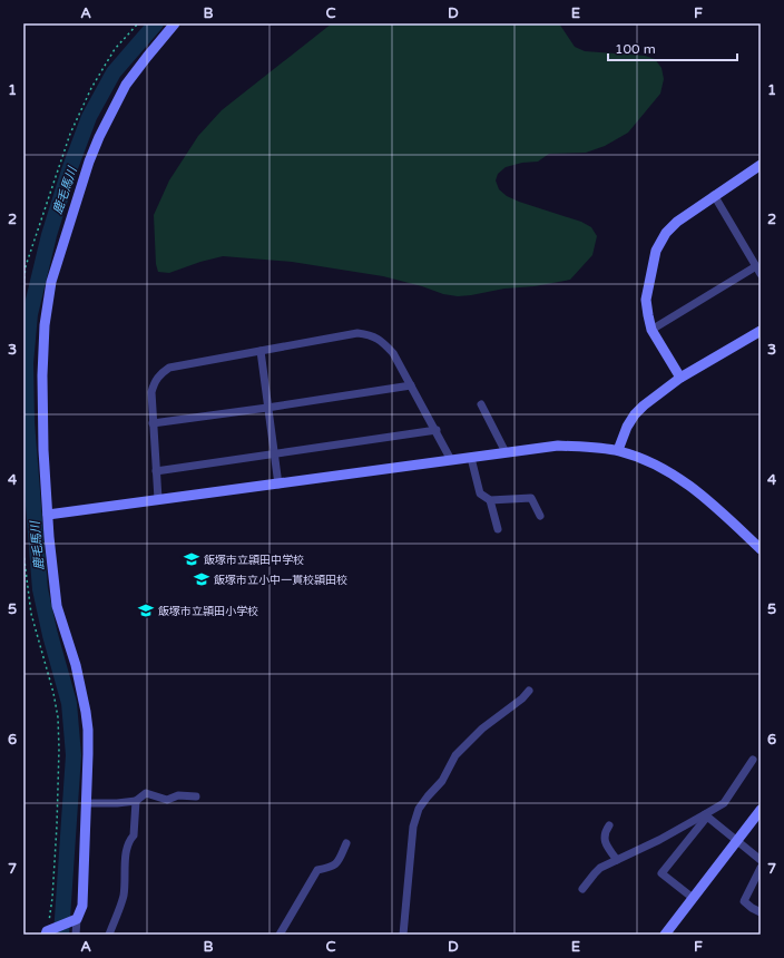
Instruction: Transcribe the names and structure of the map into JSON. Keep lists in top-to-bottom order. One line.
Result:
{"water":["鹿毛馬川"],"places":{"school or university":["飯塚市立頴田中学校","飯塚市立小中一貫校頴田校","飯塚市立頴田小学校"]},"scale_bar":"100 m","grid":{"columns":["A","B","C","D","E","F"],"rows":["1","2","3","4","5","6","7"]}}
